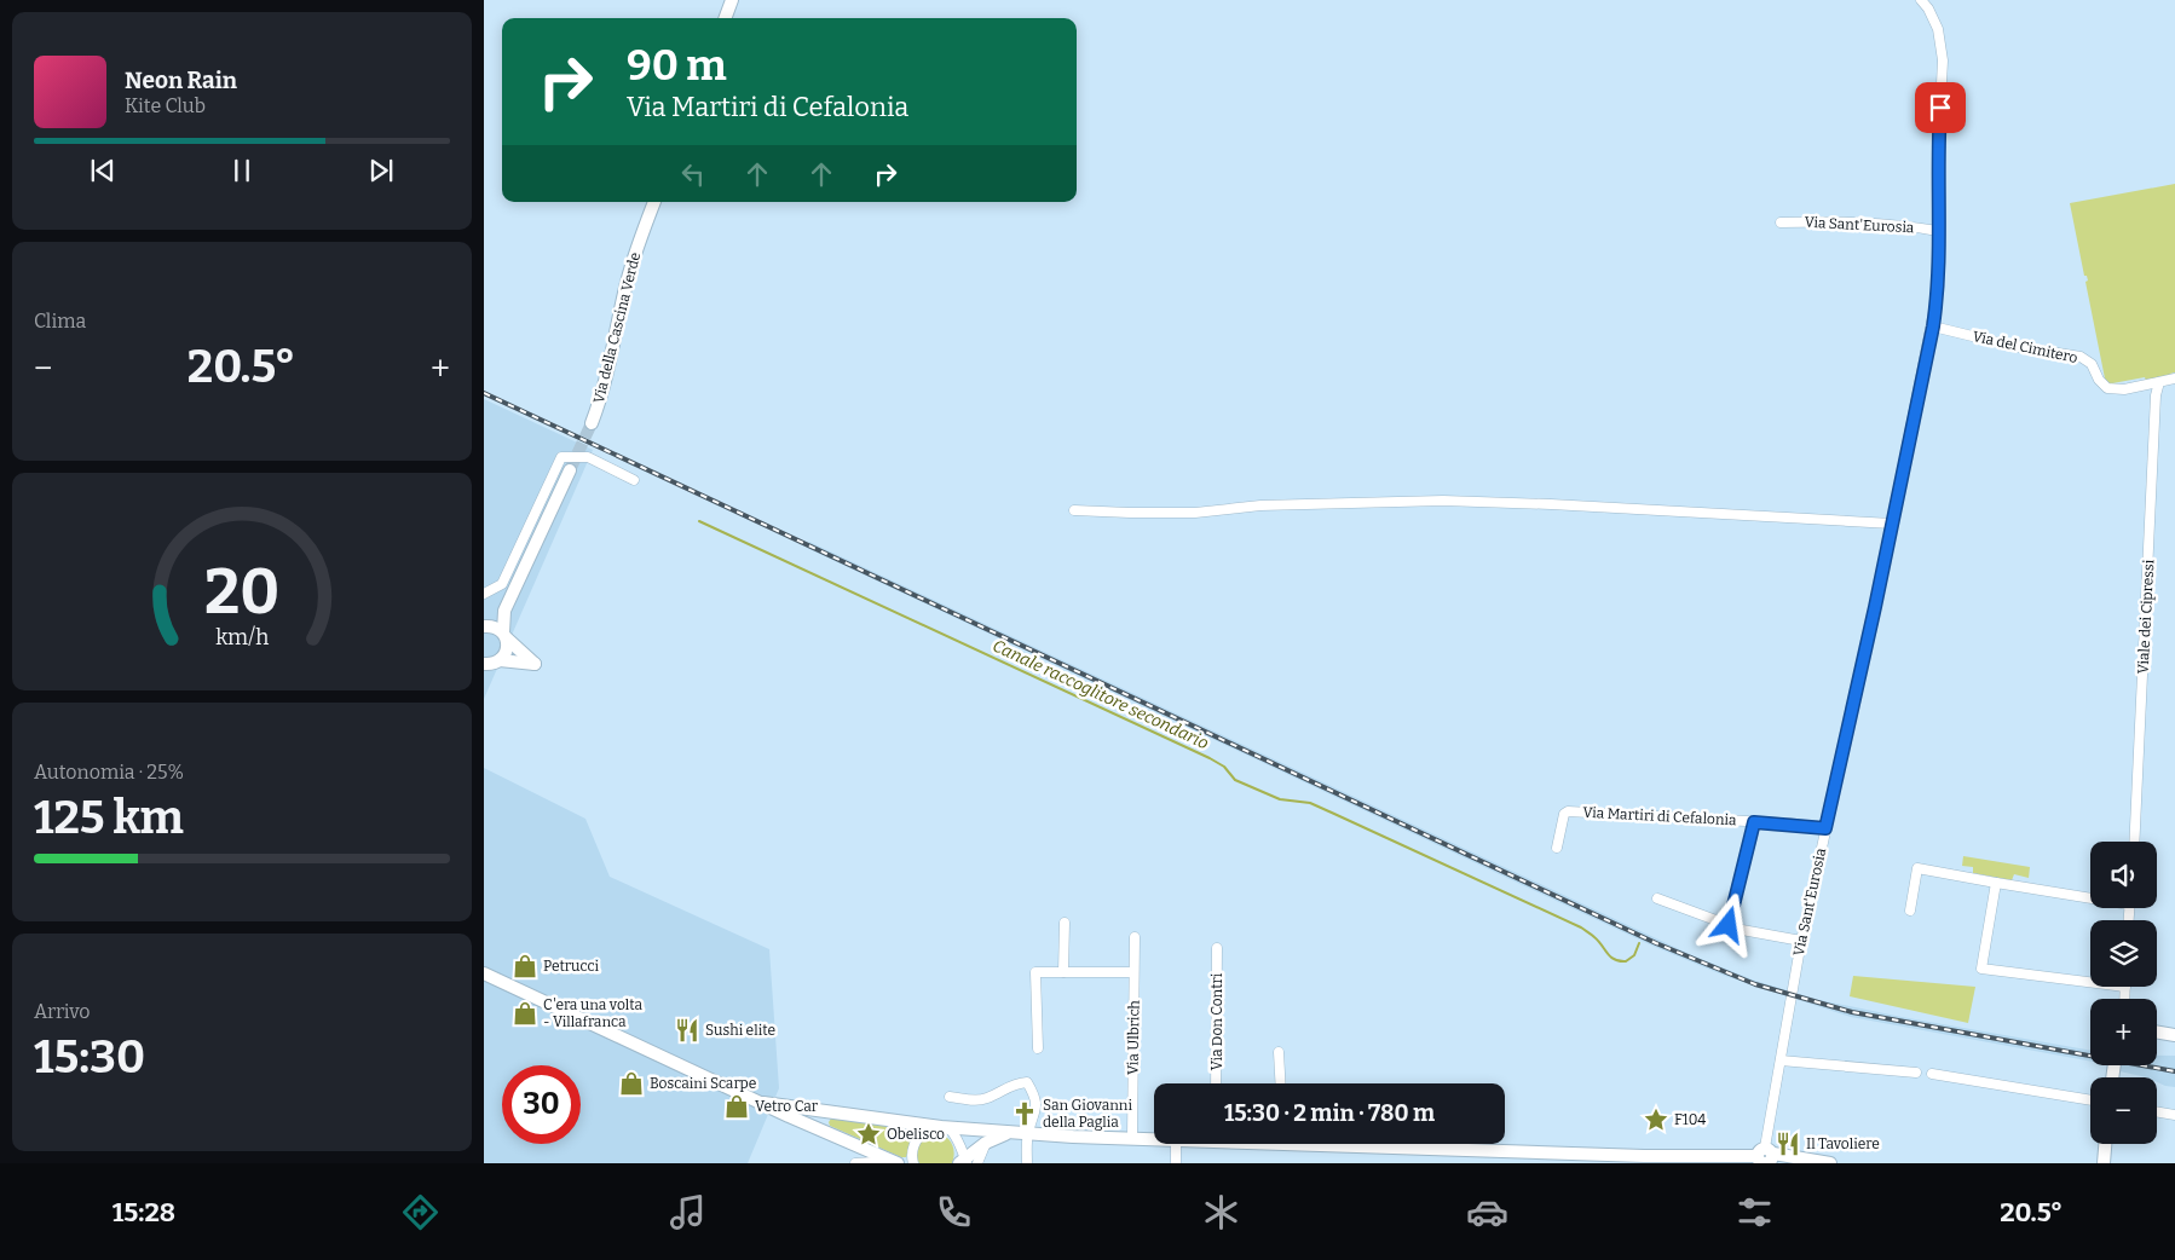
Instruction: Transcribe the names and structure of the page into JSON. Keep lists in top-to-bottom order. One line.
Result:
{"streets":{"main road":["Via della Cascina Verde"],"street":["Via Sant'Eurosia","Via del Cimitero","Viale dei Cipressi","Via Martiri di Cefalonia","Via Don Contri","Via Ulbrich"]},"crossings":[["Via Sant'Eurosia","Via del Cimitero"],["Via Sant'Eurosia","Via Martiri di Cefalonia"],["Via del Cimitero","Viale dei Cipressi"]],"water":["Canale raccoglitore secondario"],"places":{"shop":["Petrucci","C'era una volta - Villafranca","Boscaini Scarpe","Vetro Car"],"restaurant":["Sushi elite","Il Tavoliere"],"church":["San Giovanni della Paglia"],"place":["F104","Obelisco"]},"page":{"turn":["90 m","Via Martiri di Cefalonia"],"song":["Neon Rain","Kite Club"],"tile":["Clima",["Autonomia · 25%","125 km"],["Arrivo","15:30"]],"heat":["−","20.5°","+"],"map_buttons":["+","−"],"limit":"30","trip":"15:30 · 2 min · 780 m","tabs":["15:28","20.5°"],"gauge":["20","km/h"]}}
